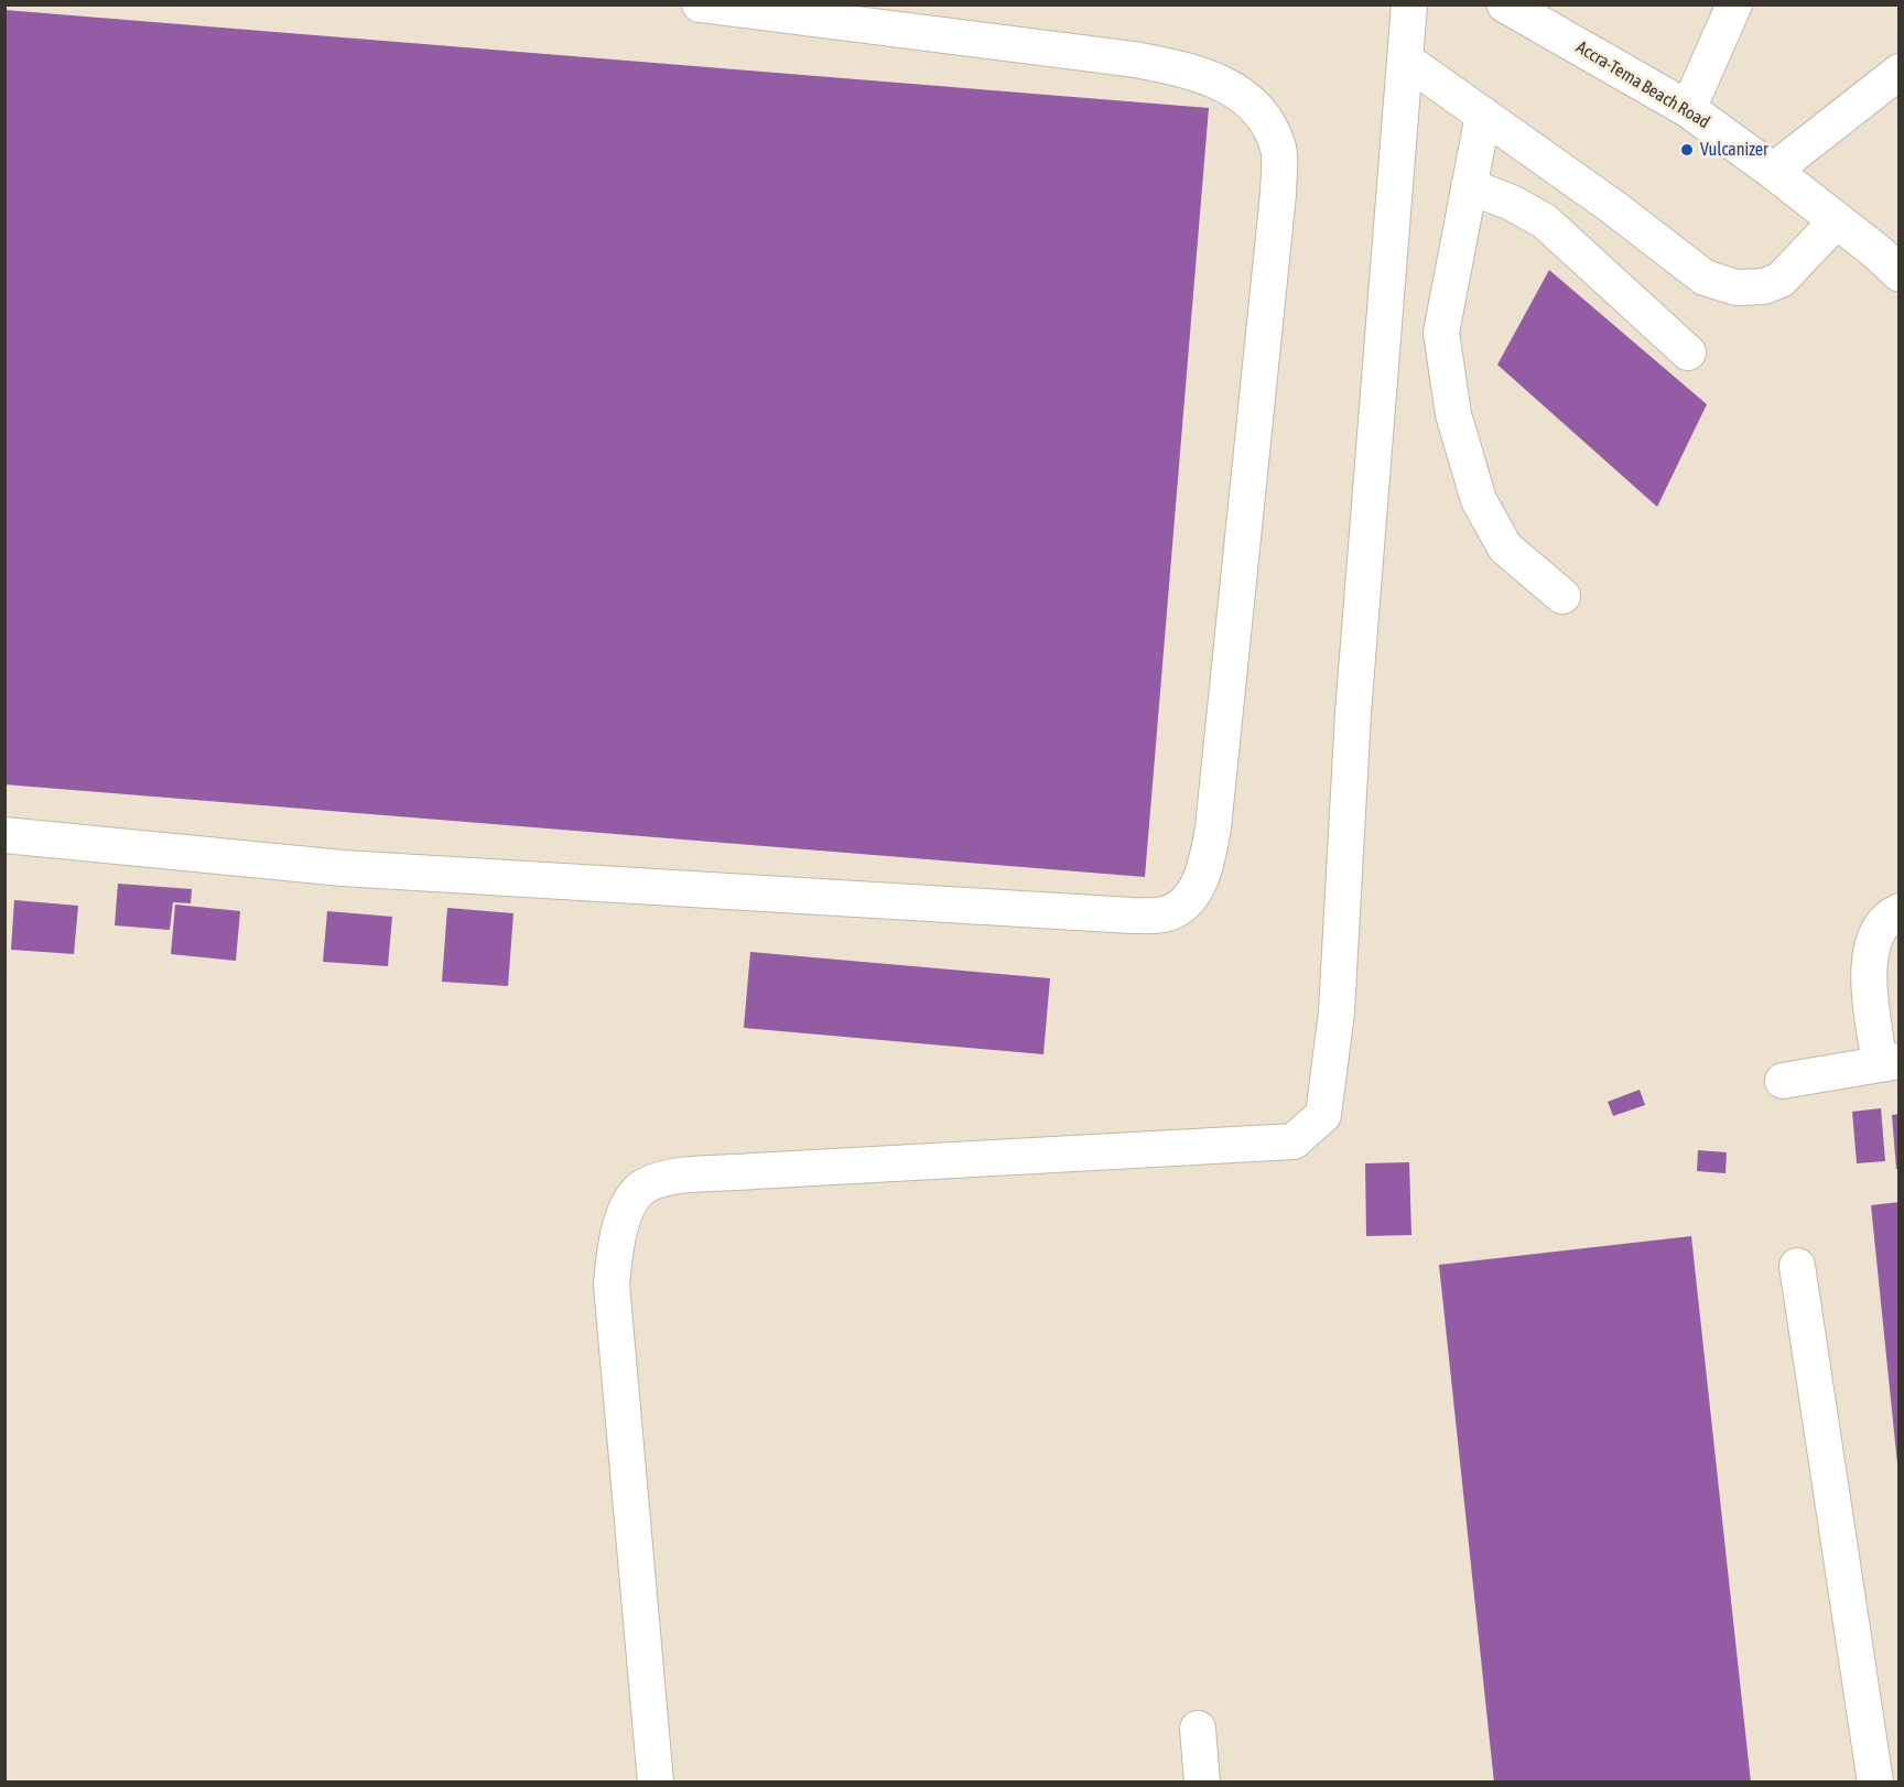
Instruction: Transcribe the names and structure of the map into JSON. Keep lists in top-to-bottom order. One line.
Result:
{"streets":{"main road":["Accra-Tema Beach Road"]},"places":["Vulcanizer"]}
